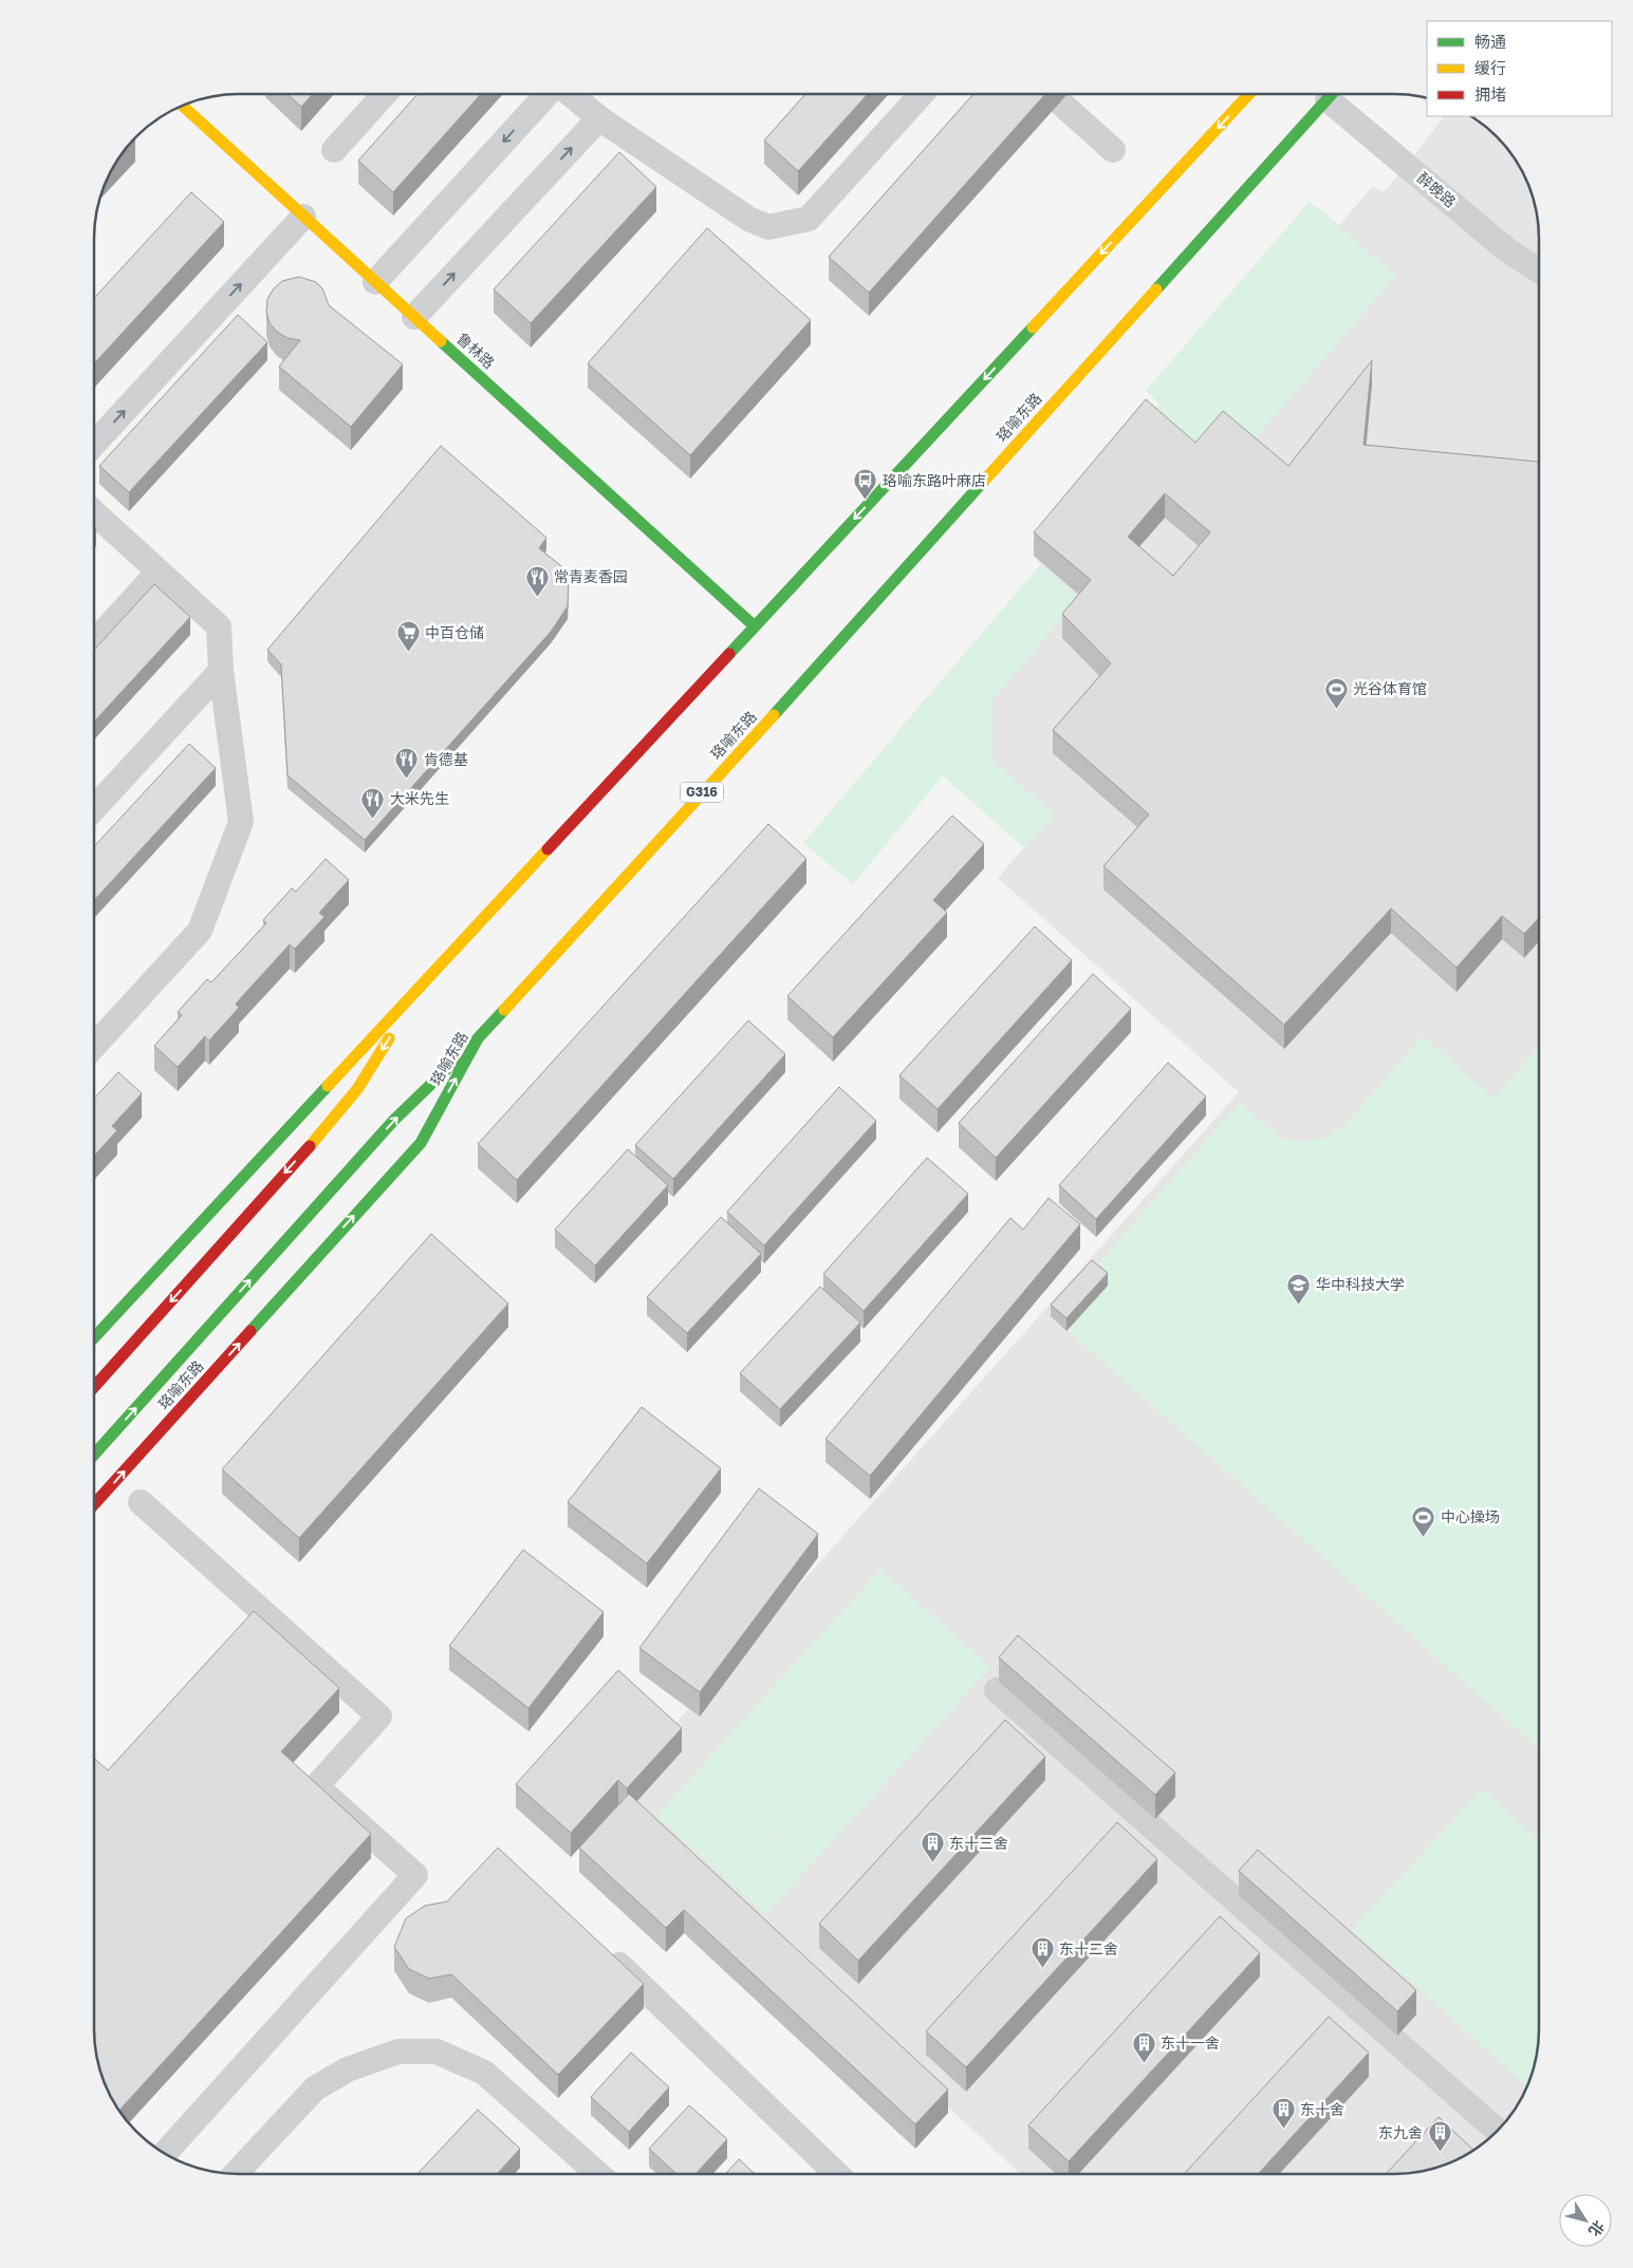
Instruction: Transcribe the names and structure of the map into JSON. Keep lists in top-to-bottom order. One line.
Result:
{"streets":{"main road":["鲁林路","珞喻东路","G316"],"street":["醉晚路"]},"places":{"bus stop":["珞喻东路叶麻店"],"restaurant":["常青麦香园","肯德基","大米先生"],"supermarket":["中百仓储"],"sports":["光谷体育馆","中心操场"],"school or university":["华中科技大学"],"building":["东十三舍","东十二舍","东十一舍","东十舍","东九舍"]},"legend":["畅通","缓行","拥堵"],"north":"bottom right"}
